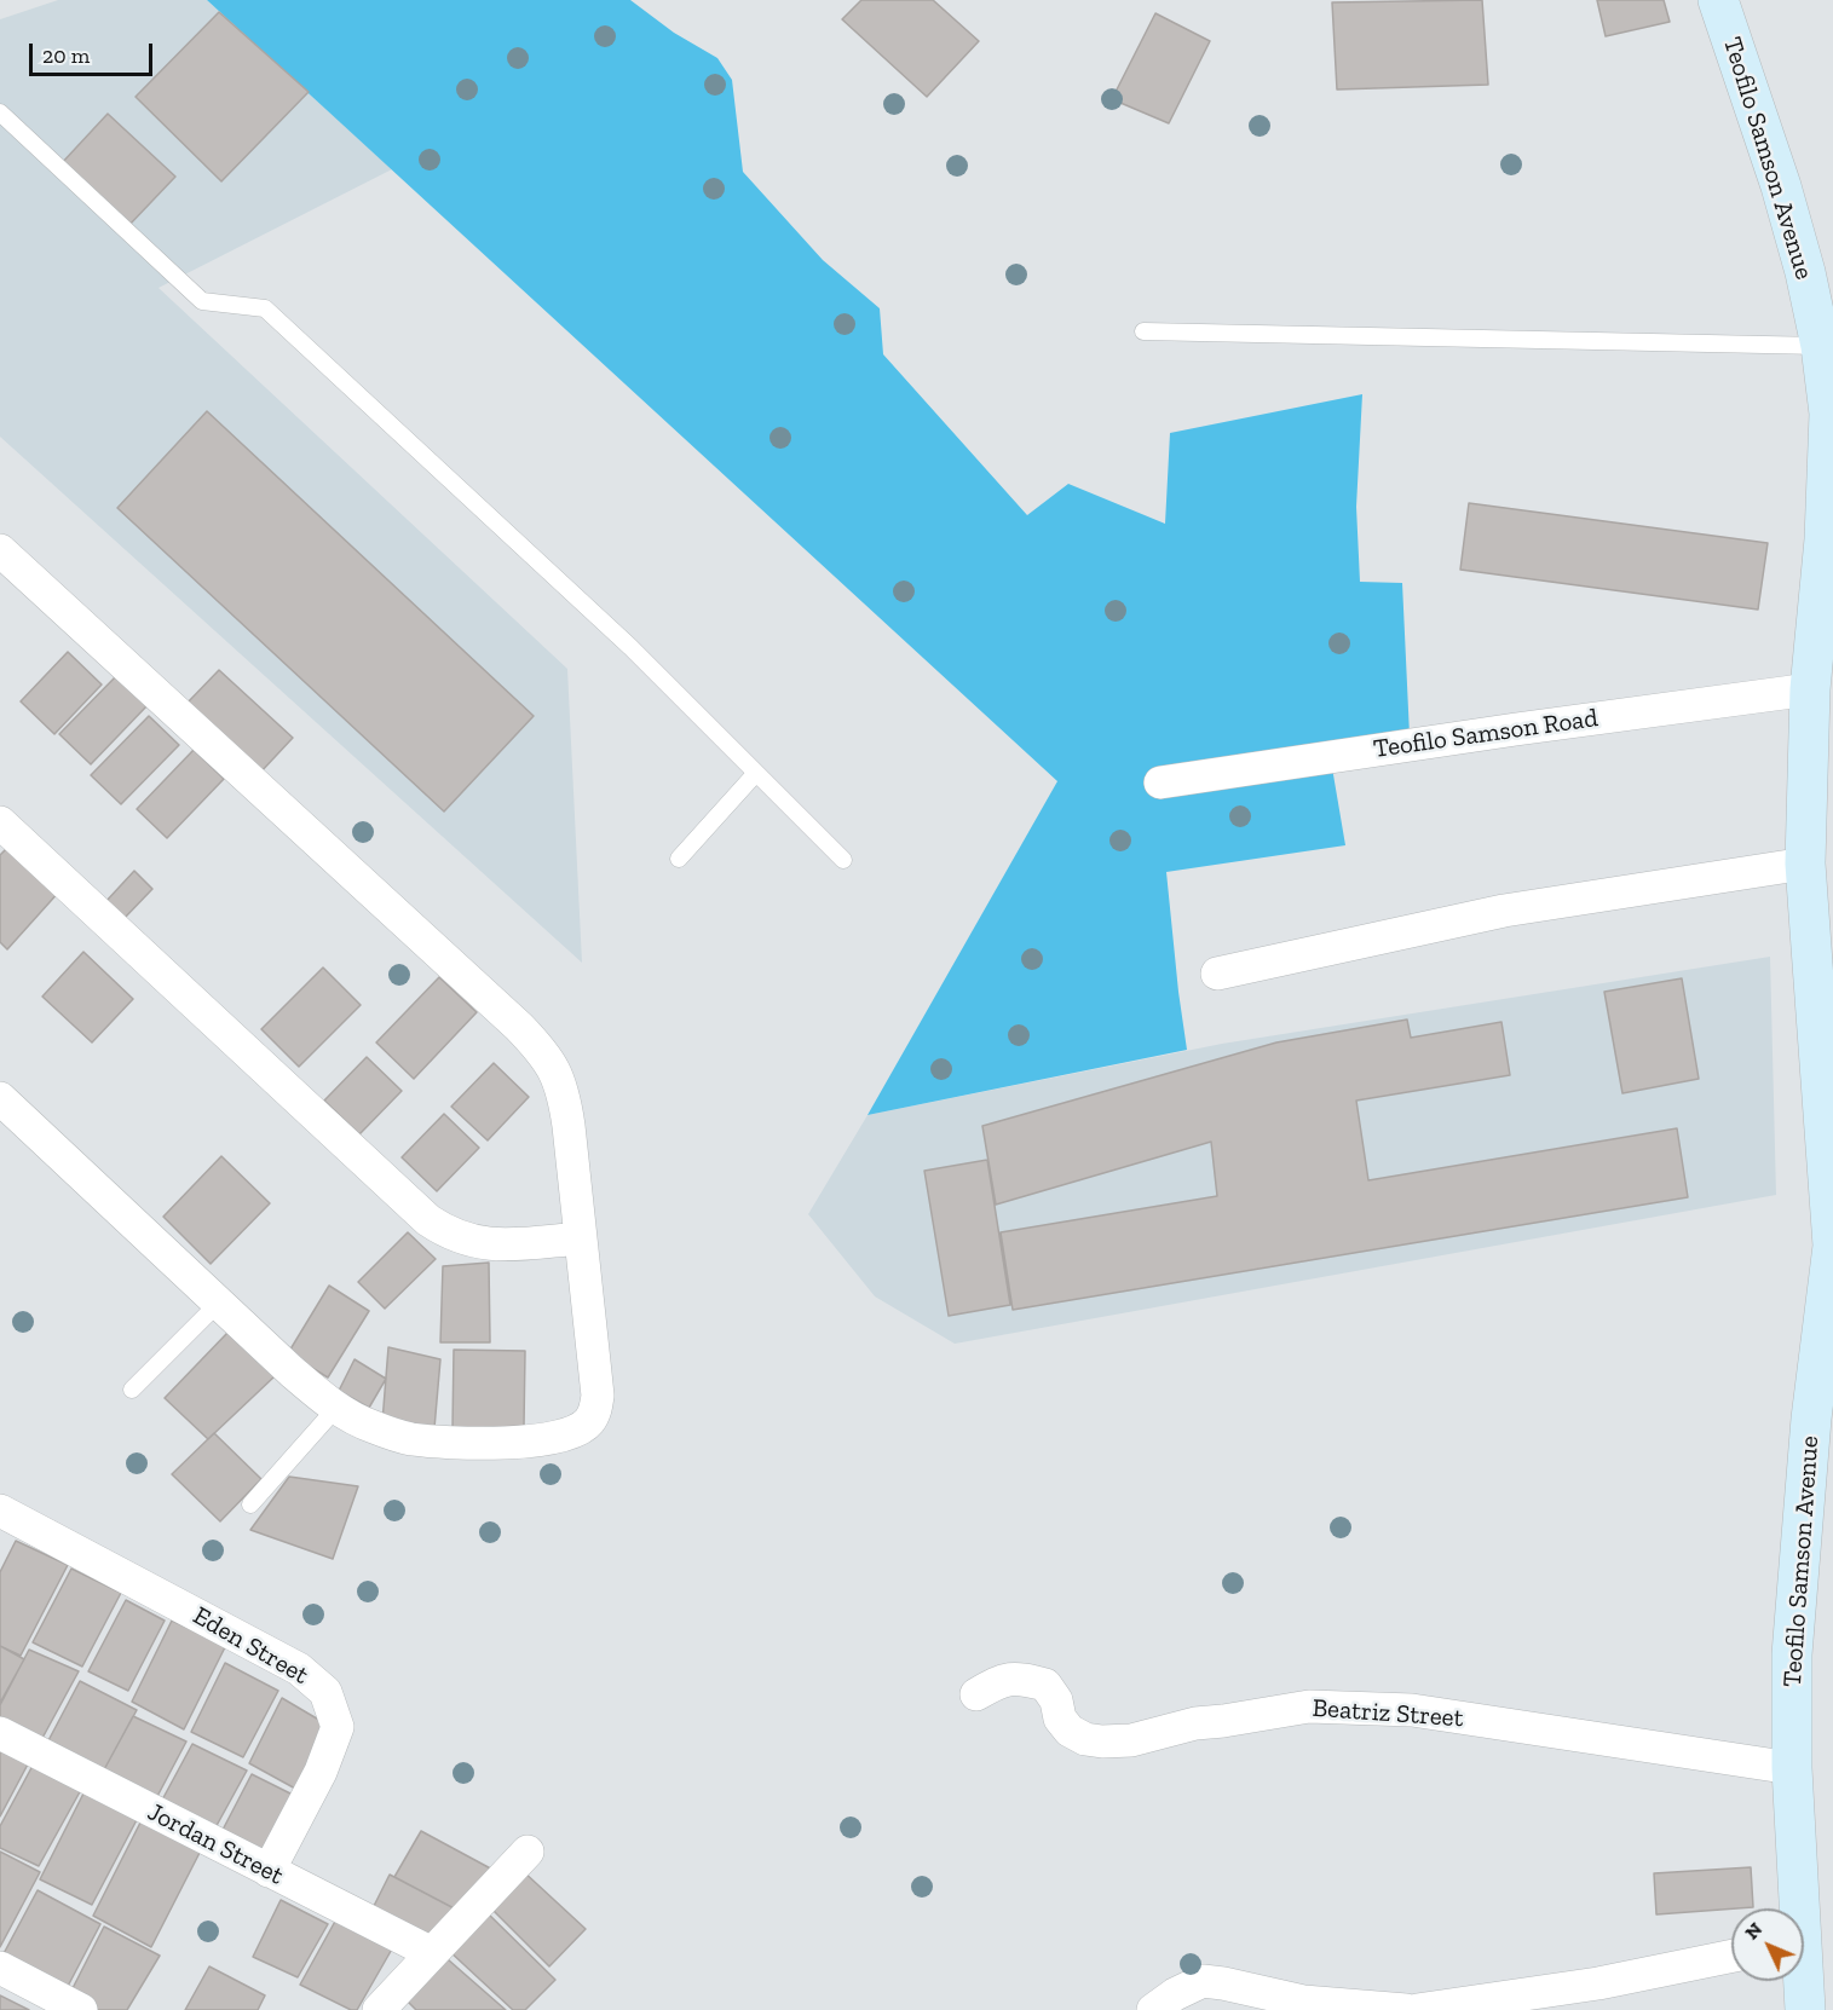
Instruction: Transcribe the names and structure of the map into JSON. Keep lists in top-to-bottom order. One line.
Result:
{"streets":{"main road":["Teofilo Samson Avenue"],"street":["Teofilo Samson Road","Eden Street","Beatriz Street","Jordan Street"]},"crossings":[["Teofilo Samson Avenue","Teofilo Samson Road"],["Teofilo Samson Avenue","Beatriz Street"],["Eden Street","Jordan Street"]],"scale_bar":"20 m","north":"top left"}
